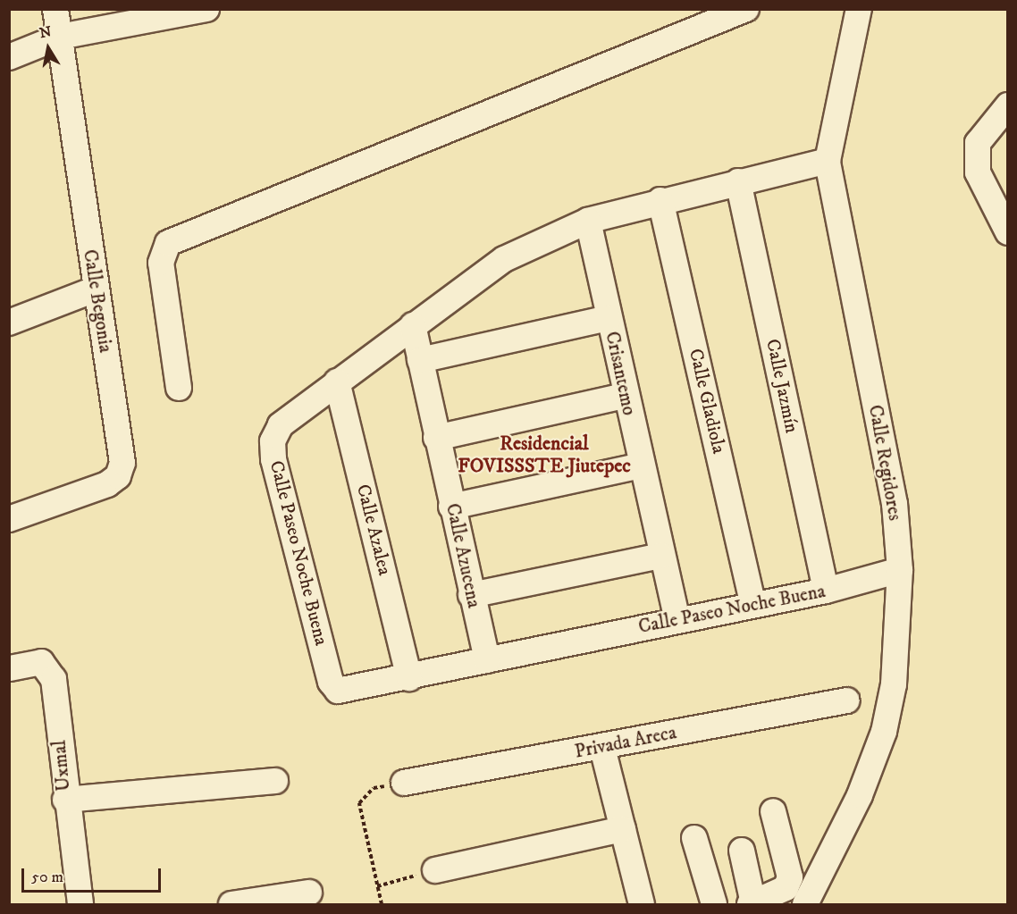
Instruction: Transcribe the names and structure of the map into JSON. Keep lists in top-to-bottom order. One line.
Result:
{"streets":{"street":["Calle Begonia","Crisantemo","Calle Jazmín","Calle Gladiola","Calle Regidores","Calle Azalea","Calle Paseo Noche Buena","Calle Azucena","Privada Areca","Uxmal"]},"crossings":[["Crisantemo","Calle Paseo Noche Buena"],["Calle Jazmín","Calle Paseo Noche Buena"],["Calle Gladiola","Calle Paseo Noche Buena"],["Calle Regidores","Calle Paseo Noche Buena"],["Calle Azalea","Calle Paseo Noche Buena"],["Calle Paseo Noche Buena","Calle Azucena"]],"districts":["Residencial FOVISSSTE Jiutepec"],"scale_bar":"50 m","north":"top"}
